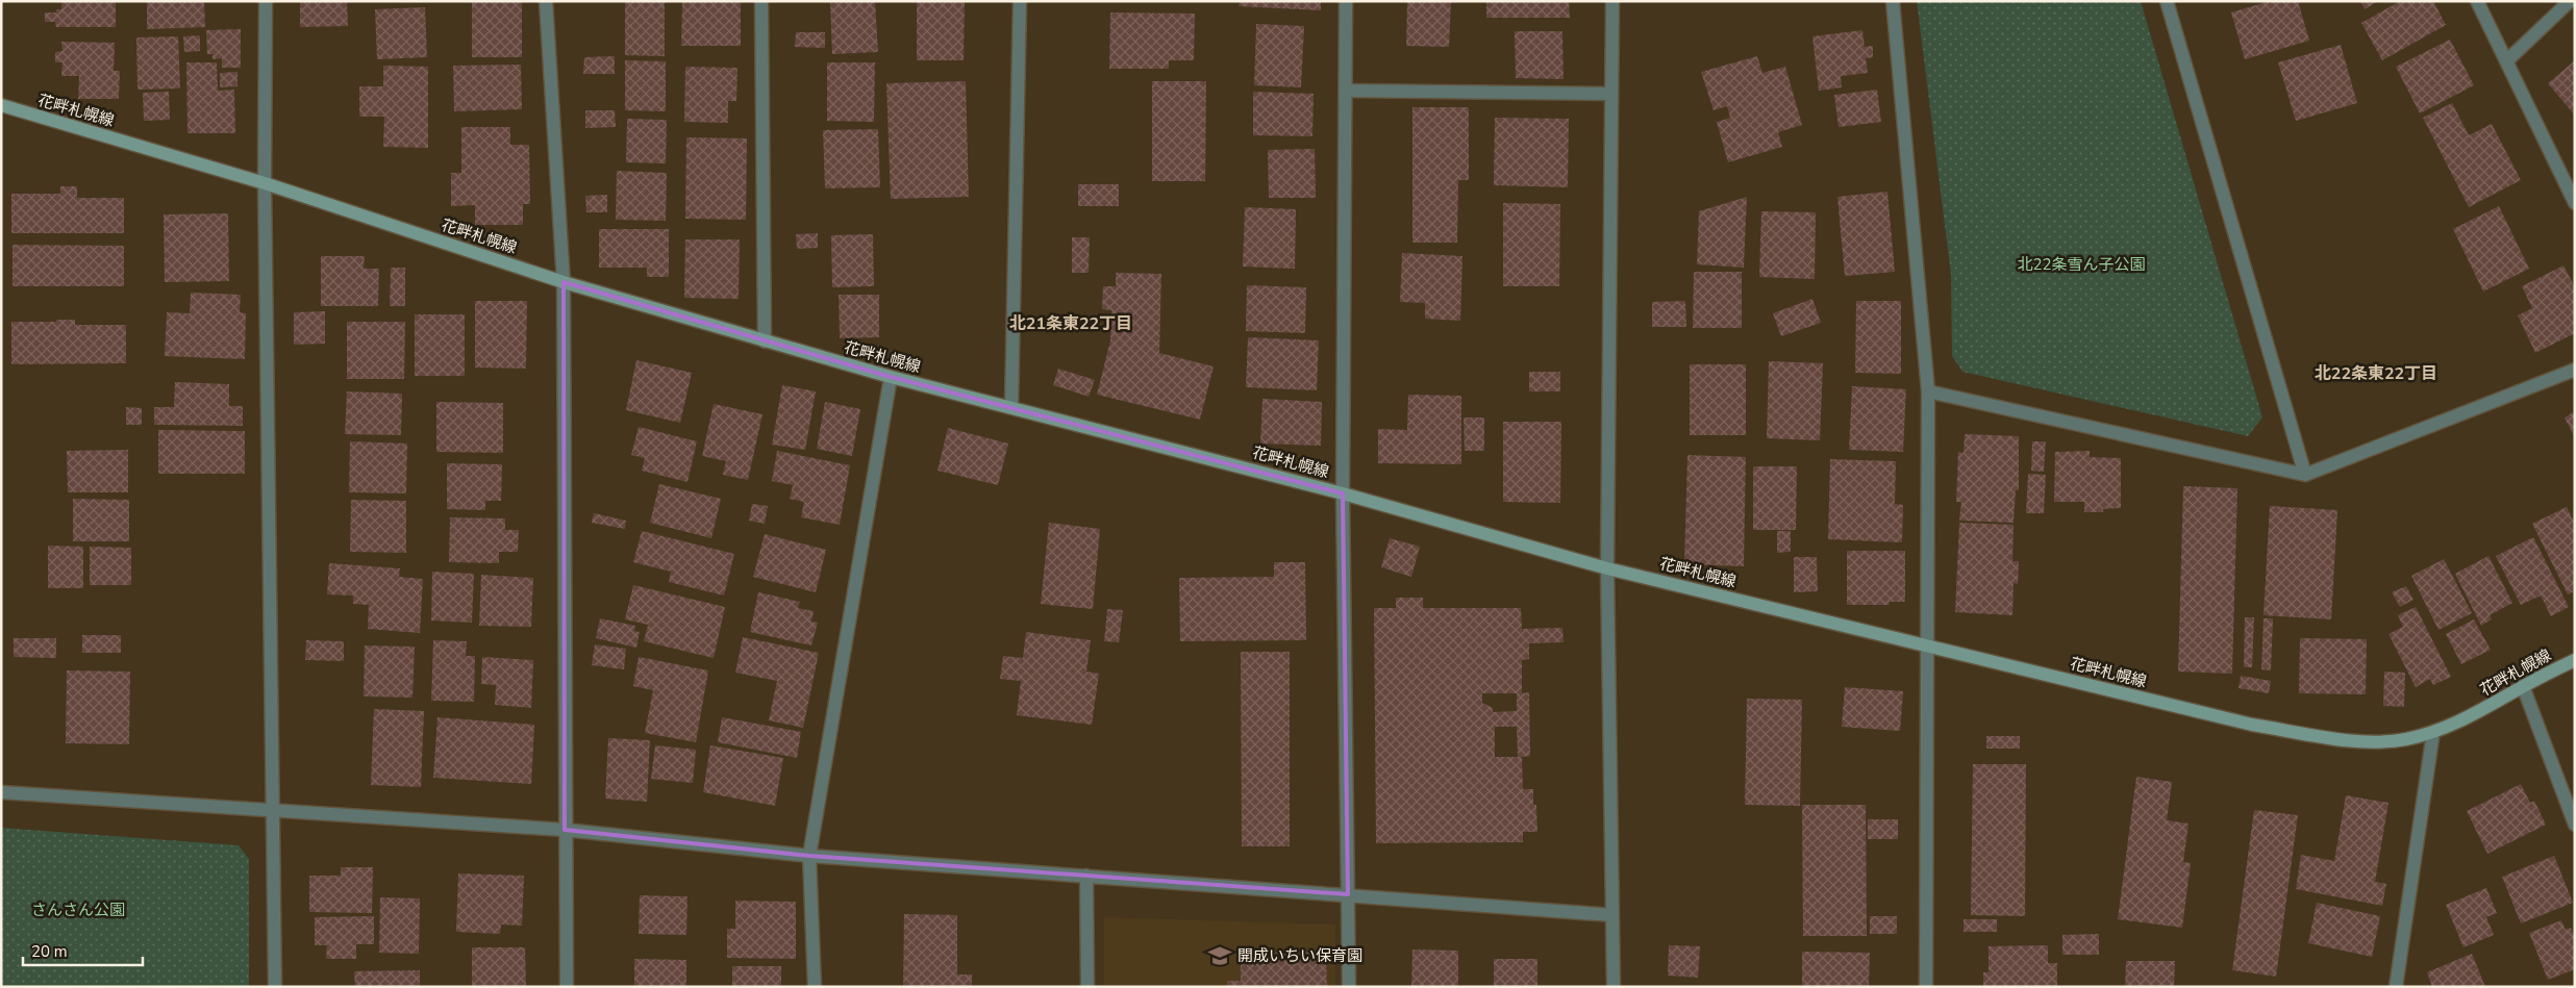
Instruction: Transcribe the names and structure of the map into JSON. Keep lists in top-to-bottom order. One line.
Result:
{"streets":{"main road":["花畔札幌線"]},"districts":["北21条東22丁目","北22条東22丁目"],"parks":["北22条雪ん子公園","さんさん公園"],"places":{"school or university":["開成いちい保育園"]},"scale_bar":"20 m"}
